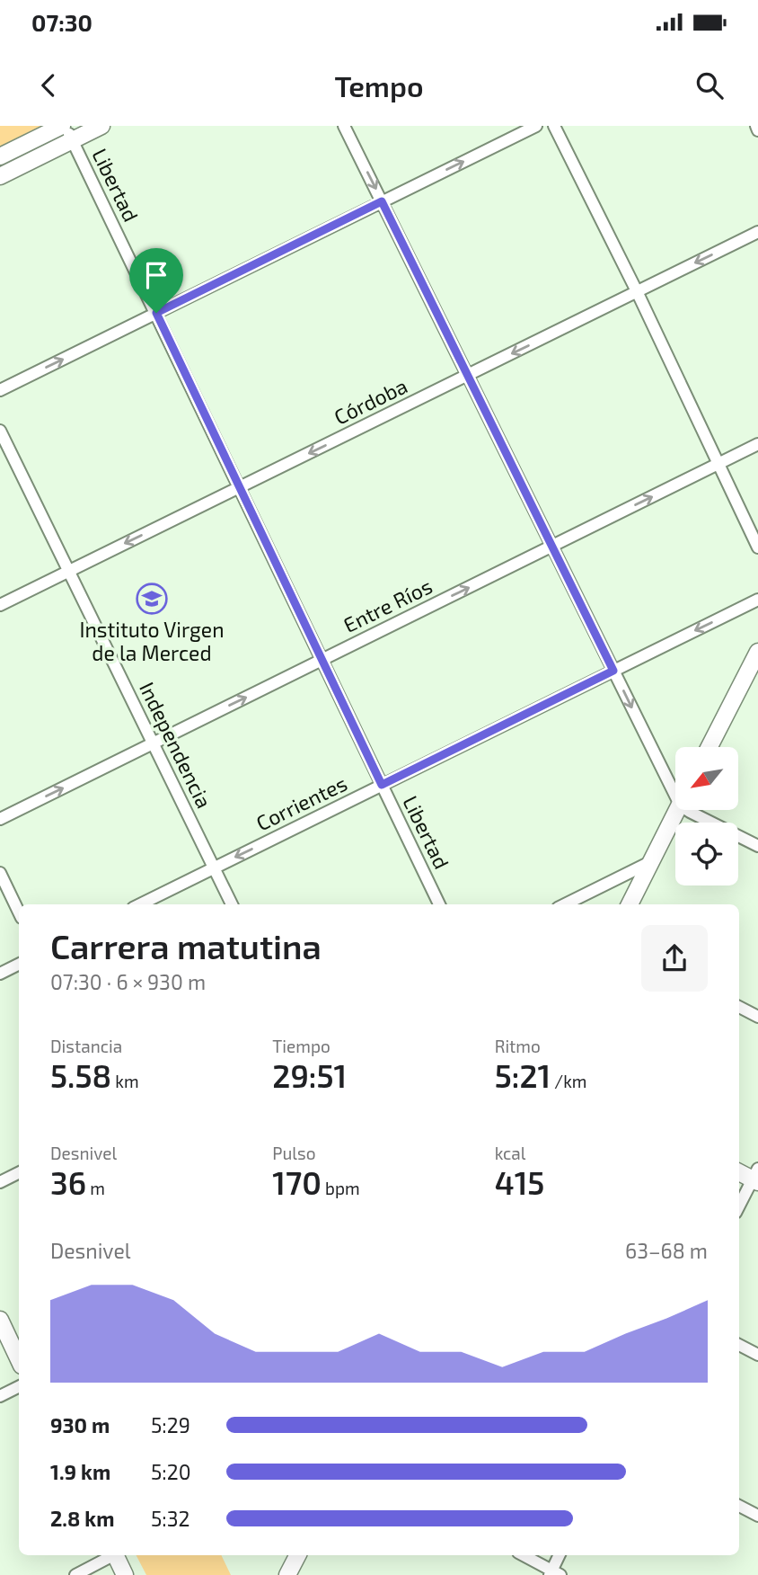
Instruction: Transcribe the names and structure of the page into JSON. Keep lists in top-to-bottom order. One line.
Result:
{"streets":{"street":["Libertad","Córdoba","Entre Ríos","Independencia","Corrientes"]},"crossings":[["Libertad","Córdoba"],["Libertad","Entre Ríos"],["Libertad","Corrientes"],["Córdoba","Independencia"],["Entre Ríos","Independencia"],["Independencia","Corrientes"]],"one_way":["Córdoba","Entre Ríos","Corrientes"],"places":{"school or university":["Instituto Virgen de la Merced"]},"north":"bottom left","page":{"status":"07:30","header":"Tempo","heading":["Carrera matutina","07:30 · 6 × 930 m"],"stats":[["Distancia","5.58 km"],["Tiempo","29:51"],["Ritmo","5:21 /km"],["Desnivel","36 m"],["Pulso","170 bpm"],["kcal","415"]],"chart":["Desnivel","63–68 m"],"list":[{"name":"930 m","note":"5:29"},{"name":"1.9 km","note":"5:20"},{"name":"2.8 km","note":"5:32"}]}}
